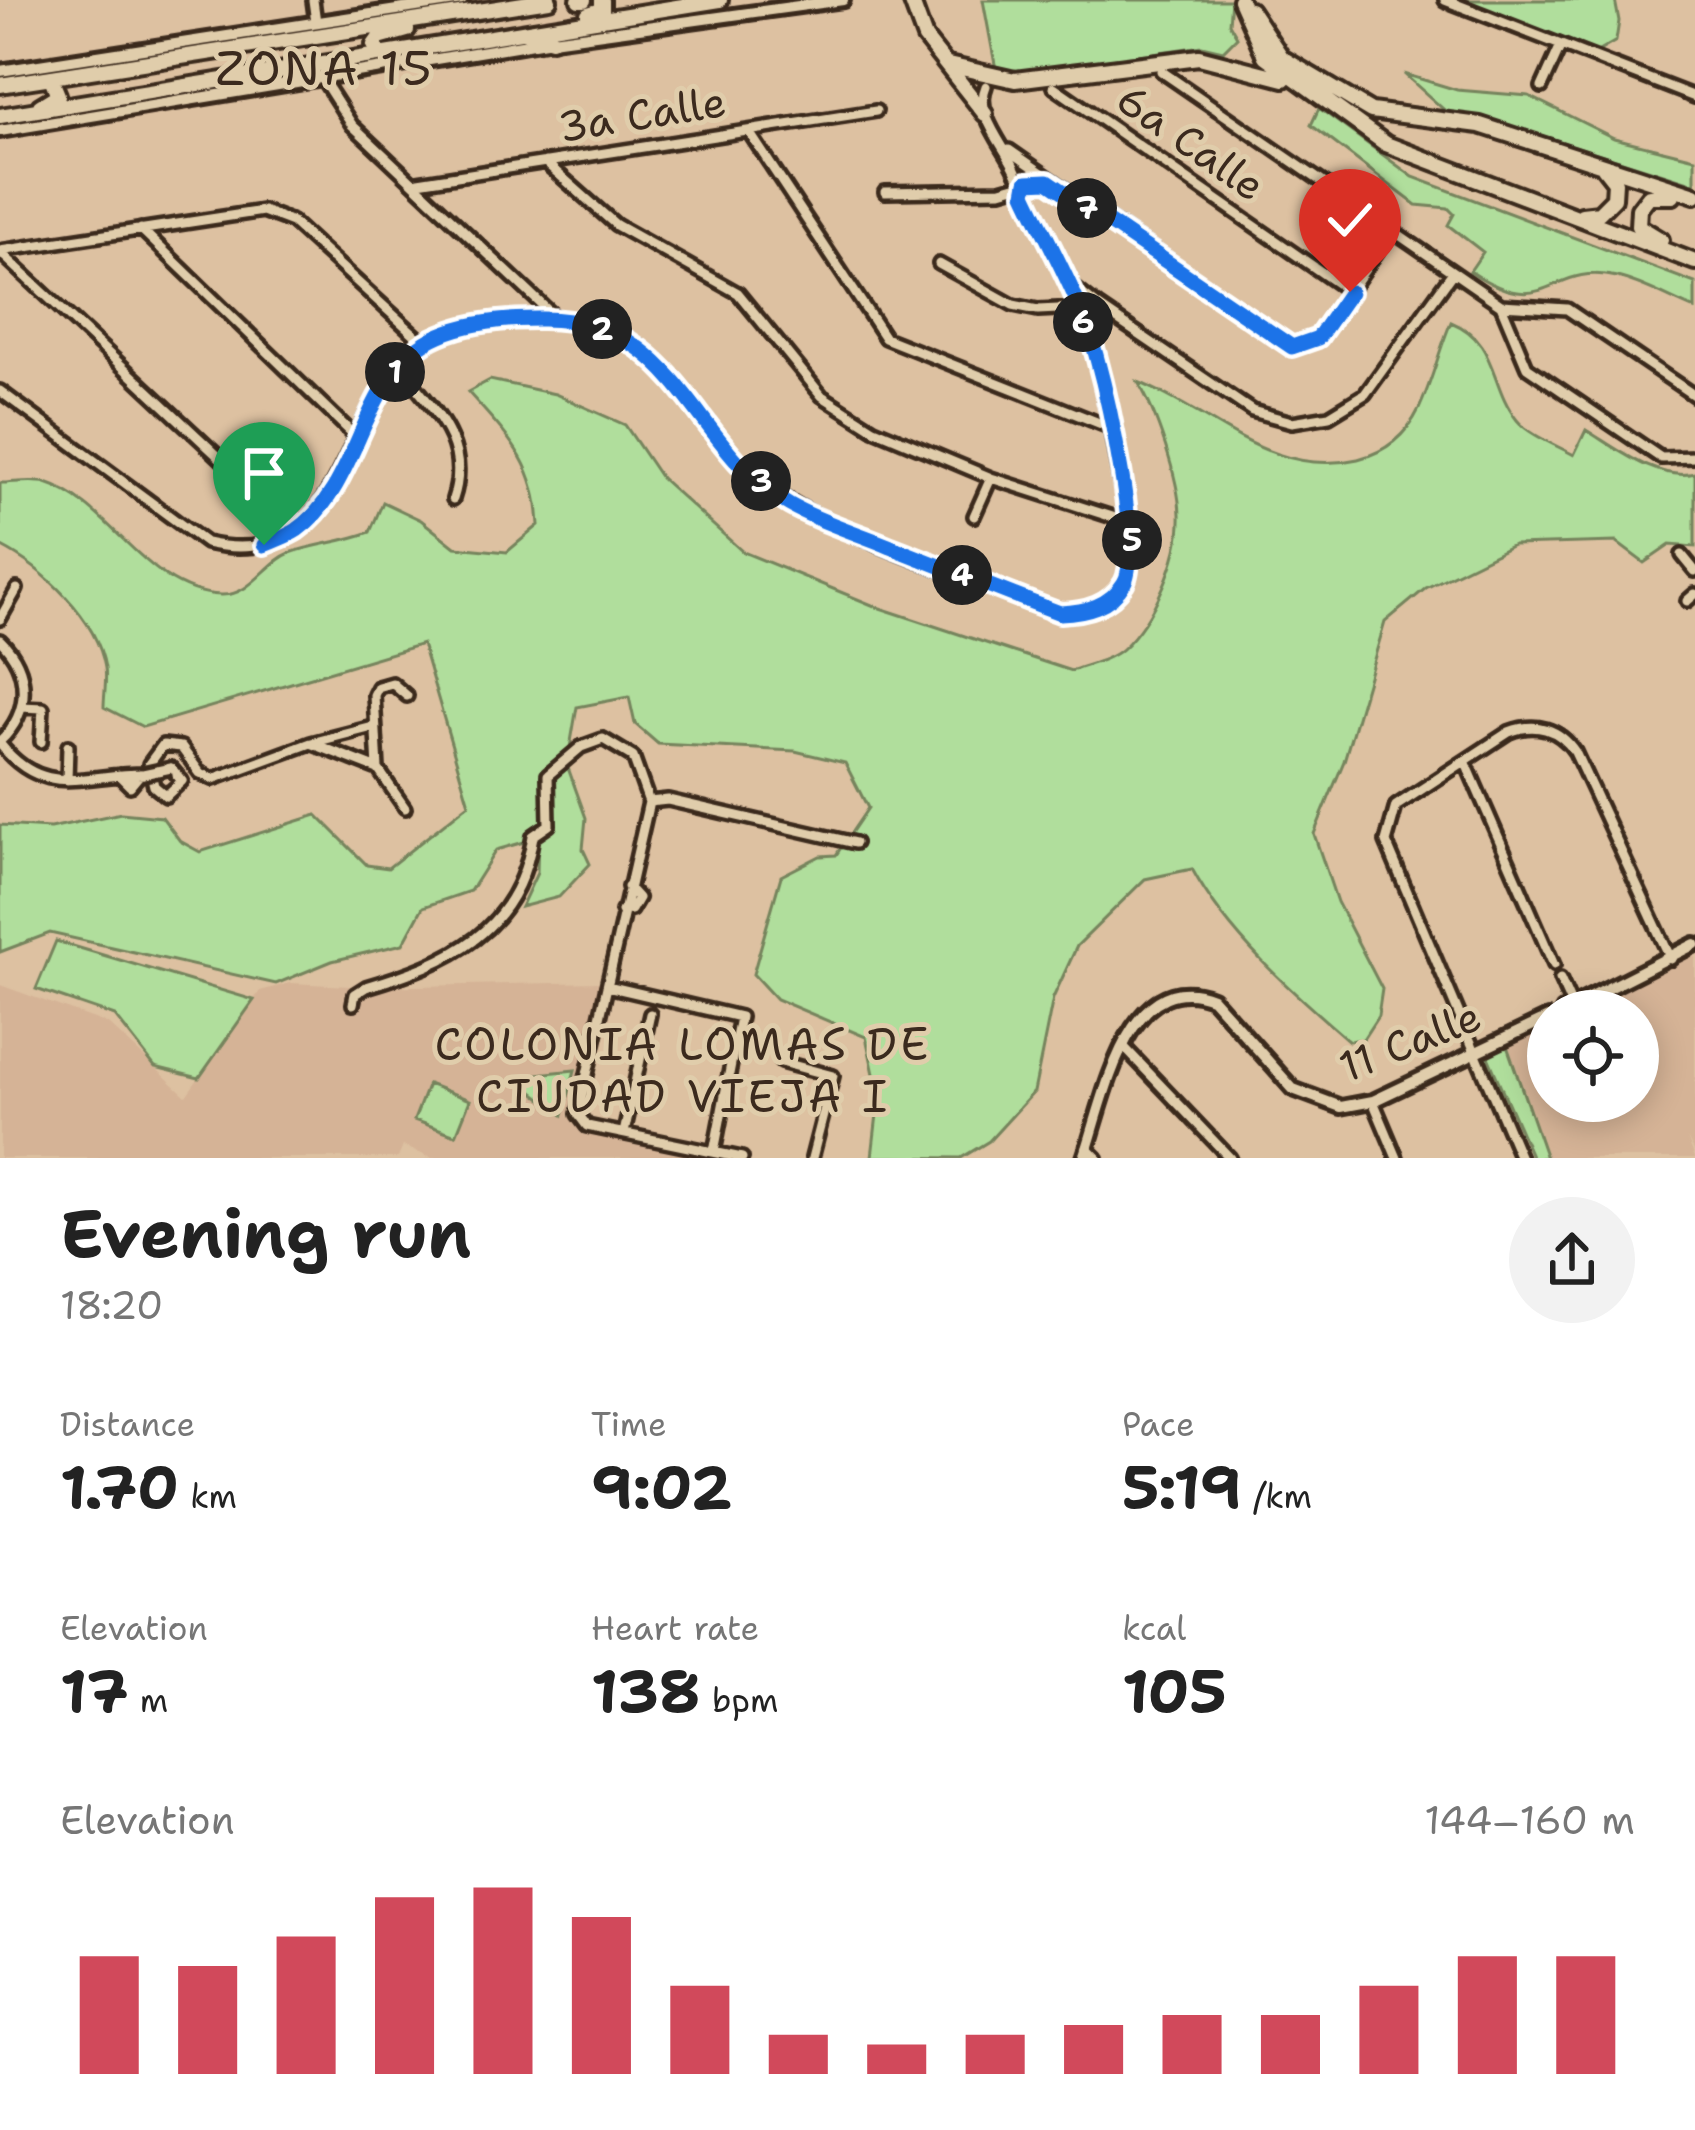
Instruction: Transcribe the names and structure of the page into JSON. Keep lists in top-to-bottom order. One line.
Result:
{"streets":{"street":["3a Calle","6a Calle","11 Calle"]},"districts":["ZONA 15","COLONIA LOMAS DE CIUDAD VIEJA I"],"page":{"pins":["7","6","2","1","3","5","4"],"heading":["Evening run","18:20"],"stats":[["Distance","1.70 km"],["Time","9:02"],["Pace","5:19 /km"],["Elevation","17 m"],["Heart rate","138 bpm"],["kcal","105"]],"chart":["Elevation","144–160 m"]}}
